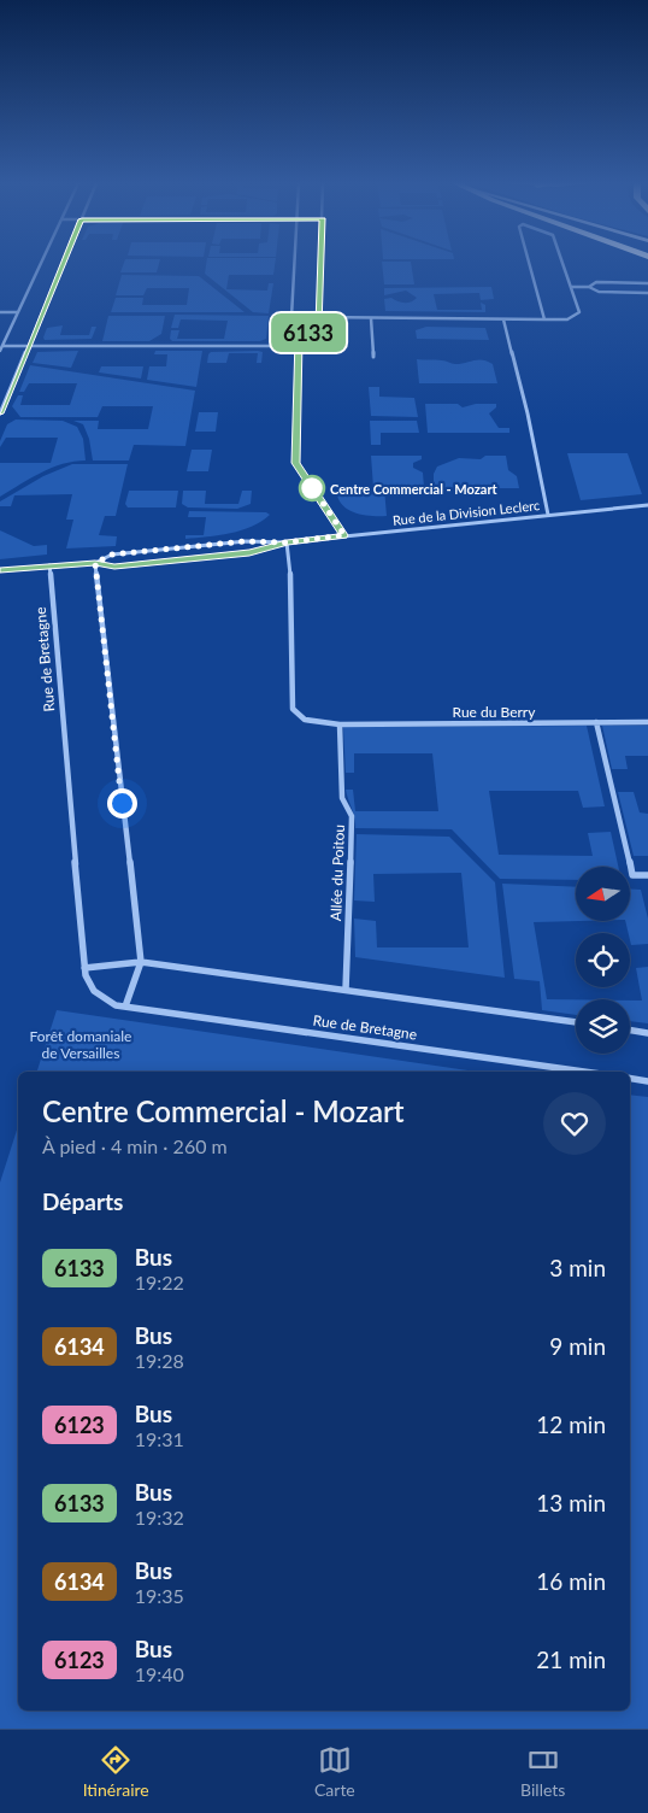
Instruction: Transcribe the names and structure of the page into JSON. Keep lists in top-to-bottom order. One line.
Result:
{"streets":{"street":["Rue de la Division Leclerc","Rue de Bretagne","Rue du Berry","Allée du Poitou"]},"crossings":[["Rue de la Division Leclerc","Rue de Bretagne"],["Rue du Berry","Allée du Poitou"]],"parks":["Forêt domaniale de Versailles"],"places":["Centre Commercial - Mozart"],"lines":["bus line 6133"],"north":"left","page":{"on_map":"6133","heading":[["Centre Commercial - Mozart","À pied · 4 min · 260 m"],"Départs"],"list":[{"mark":"6133","name":"Bus","note":"19:22","value":"3 min"},{"mark":"6134","name":"Bus","note":"19:28","value":"9 min"},{"mark":"6123","name":"Bus","note":"19:31","value":"12 min"},{"mark":"6133","name":"Bus","note":"19:32","value":"13 min"},{"mark":"6134","name":"Bus","note":"19:35","value":"16 min"},{"mark":"6123","name":"Bus","note":"19:40","value":"21 min"}],"tabs":["Itinéraire","Carte","Billets"]}}
